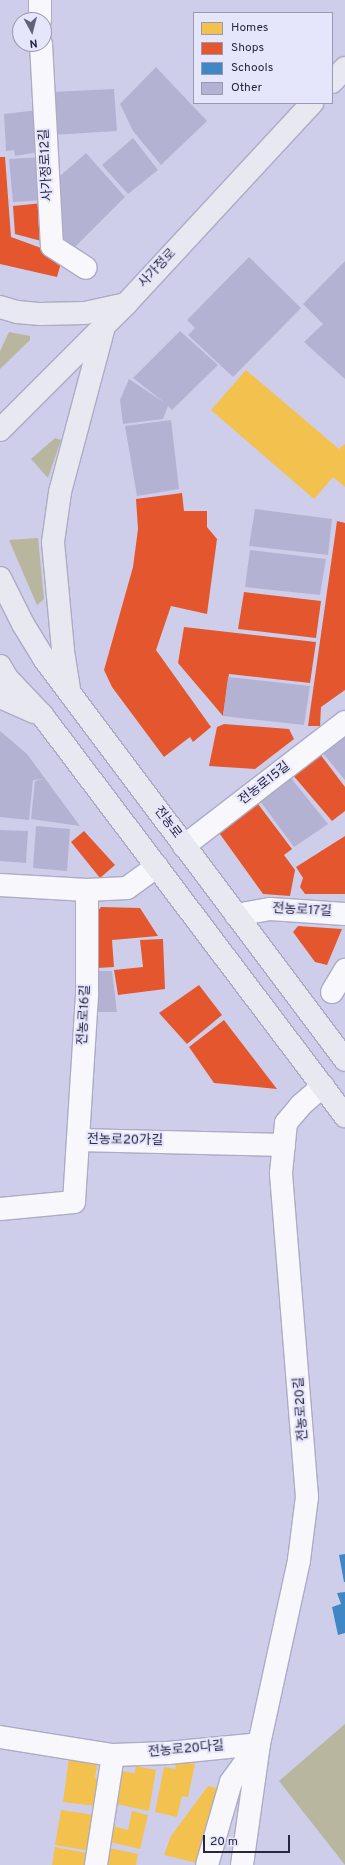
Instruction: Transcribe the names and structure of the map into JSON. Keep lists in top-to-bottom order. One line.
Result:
{"streets":{"main road":["사가정로","전농로"],"street":["사가정로12길","전농로15길","전농로17길","전농로16길","전농로20가길","전농로20길","전농로20다길"]},"crossings":[["전농로15길","전농로"],["전농로","전농로17길"],["전농로16길","전농로20가길"],["전농로20가길","전농로20길"],["전농로20길","전농로20다길"]],"legend":["Homes","Shops","Schools","Other"],"scale_bar":"20 m","north":"bottom"}
